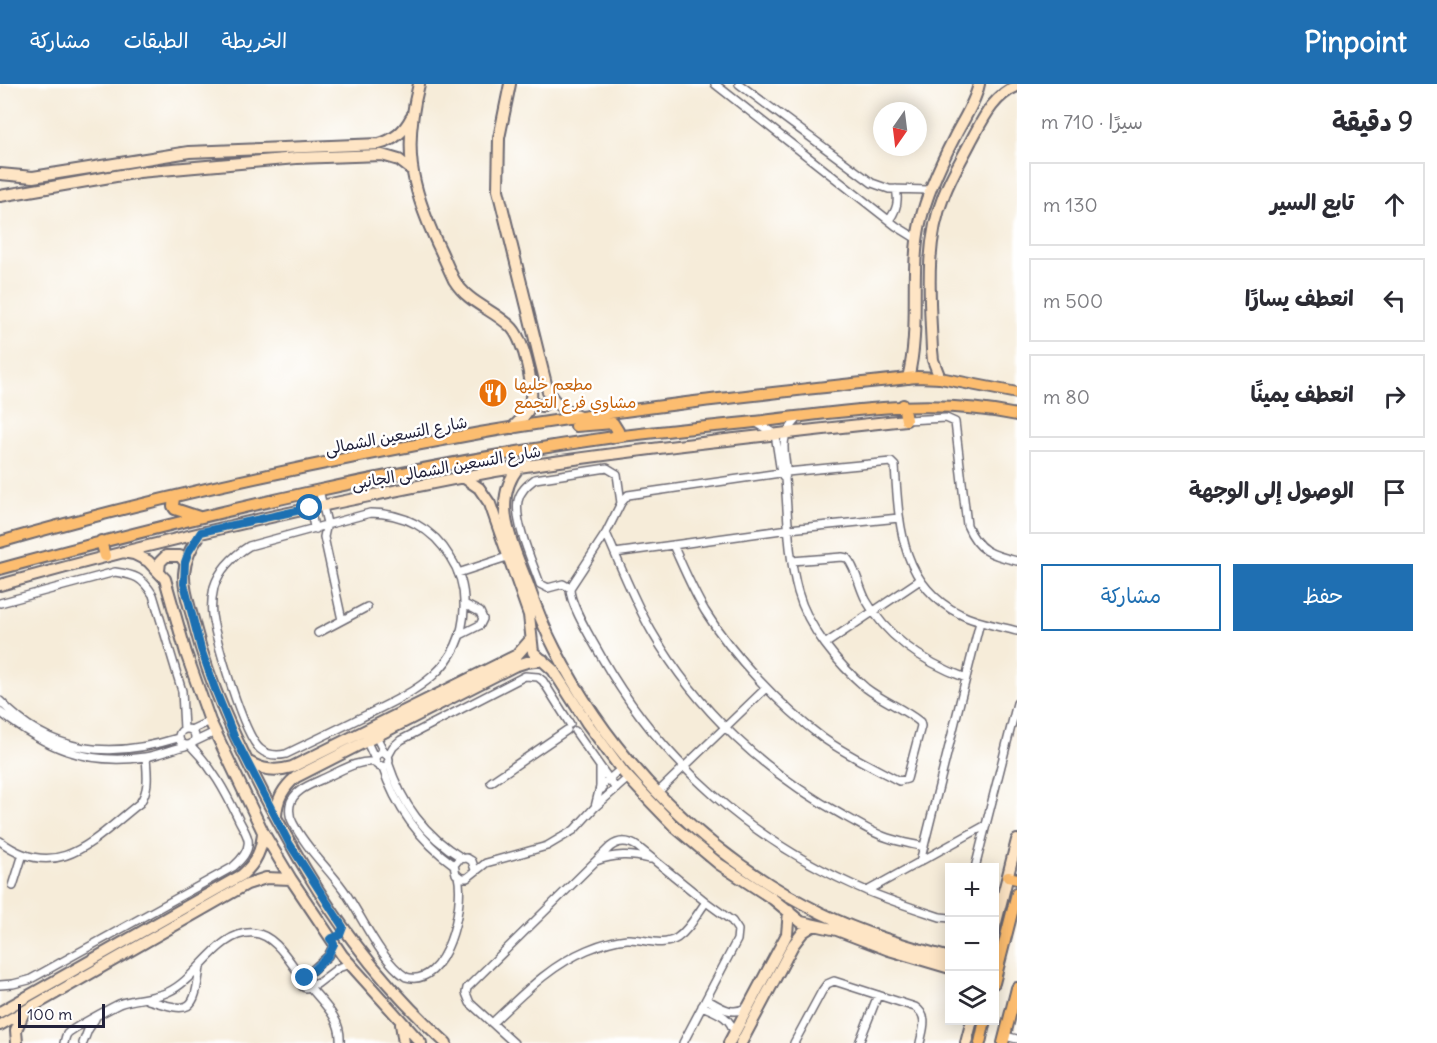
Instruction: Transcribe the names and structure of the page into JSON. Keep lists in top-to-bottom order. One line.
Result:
{"streets":{"main road":["شارع التسعين الشمالى"],"street":["شارع التسعين الشمالى الجانبى"]},"places":{"restaurant":["مطعم خليها مشاوي فرع التجمع"]},"scale_bar":"100 m","north":"bottom","page":{"header":"Pinpoint","nav":["الخريطة","الطبقات","مشاركة"],"heading":["9 دقيقة","سيرًا · 710 m"],"list":[["تابع السير","130 m"],["انعطف يسارًا","500 m"],["انعطف يمينًا","80 m"],"الوصول إلى الوجهة"],"buttons":["حفظ","مشاركة"],"map_buttons":["+","−"],"scale":"100 m"}}
